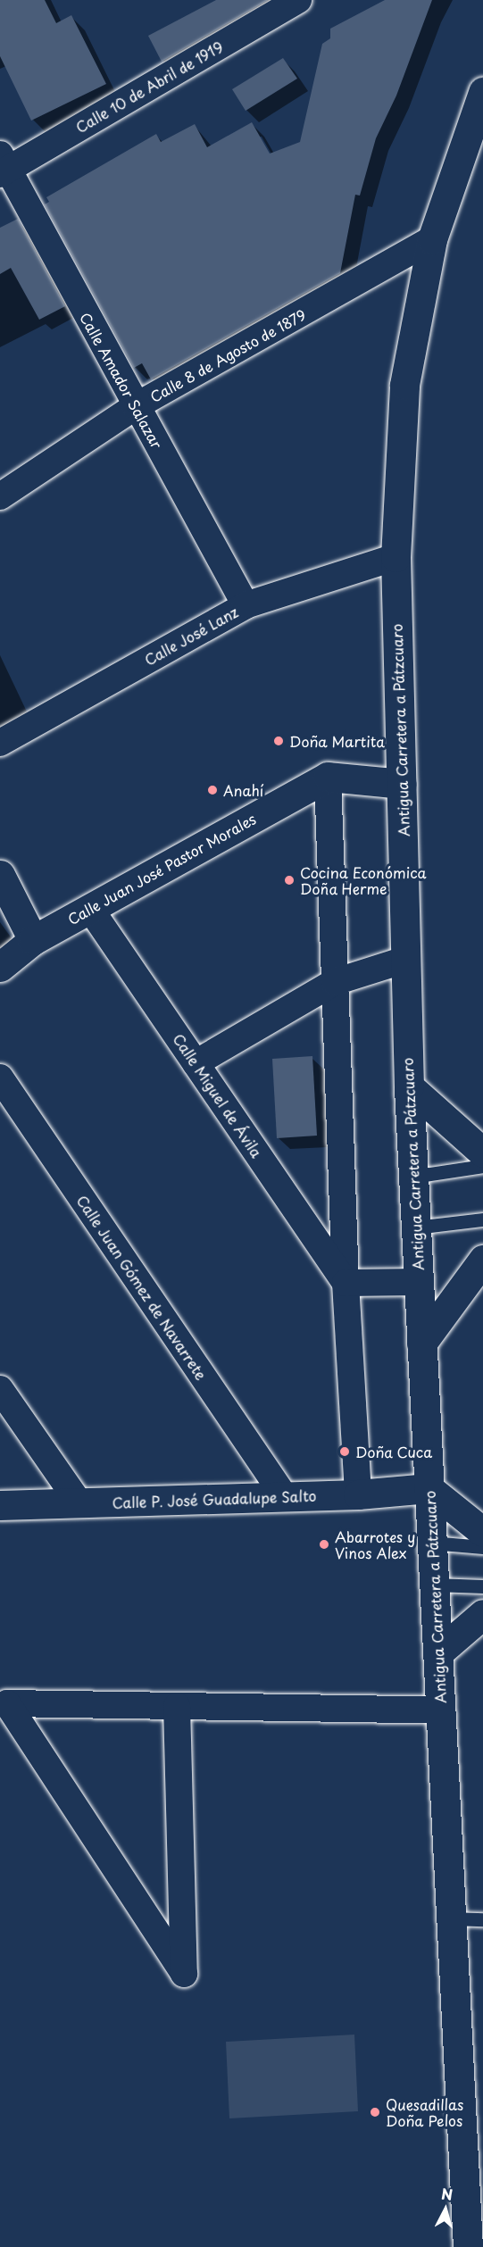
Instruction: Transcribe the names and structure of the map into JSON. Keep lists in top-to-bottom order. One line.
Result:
{"streets":{"main road":["Antigua Carretera a Pátzcuaro","Calle Juan José Pastor Morales","Calle P. José Guadalupe Salto"],"street":["Calle 10 de Abril de 1919","Calle 8 de Agosto de 1879","Calle Amador Salazar","Calle José Lanz","Calle Miguel de Ávila","Calle Juan Gómez de Navarrete"]},"crossings":[["Calle 10 de Abril de 1919","Calle Amador Salazar"],["Calle 8 de Agosto de 1879","Calle Amador Salazar"],["Calle 8 de Agosto de 1879","Antigua Carretera a Pátzcuaro"],["Calle Amador Salazar","Calle José Lanz"],["Calle José Lanz","Antigua Carretera a Pátzcuaro"],["Antigua Carretera a Pátzcuaro","Calle P. José Guadalupe Salto"],["Calle Juan José Pastor Morales","Calle Miguel de Ávila"],["Calle Juan Gómez de Navarrete","Calle P. José Guadalupe Salto"]],"places":["Doña Martita","Anahí","Cocina Económica Doña Herme","Doña Cuca","Abarrotes y Vinos Alex","Quesadillas Doña Pelos"],"north":"top"}
